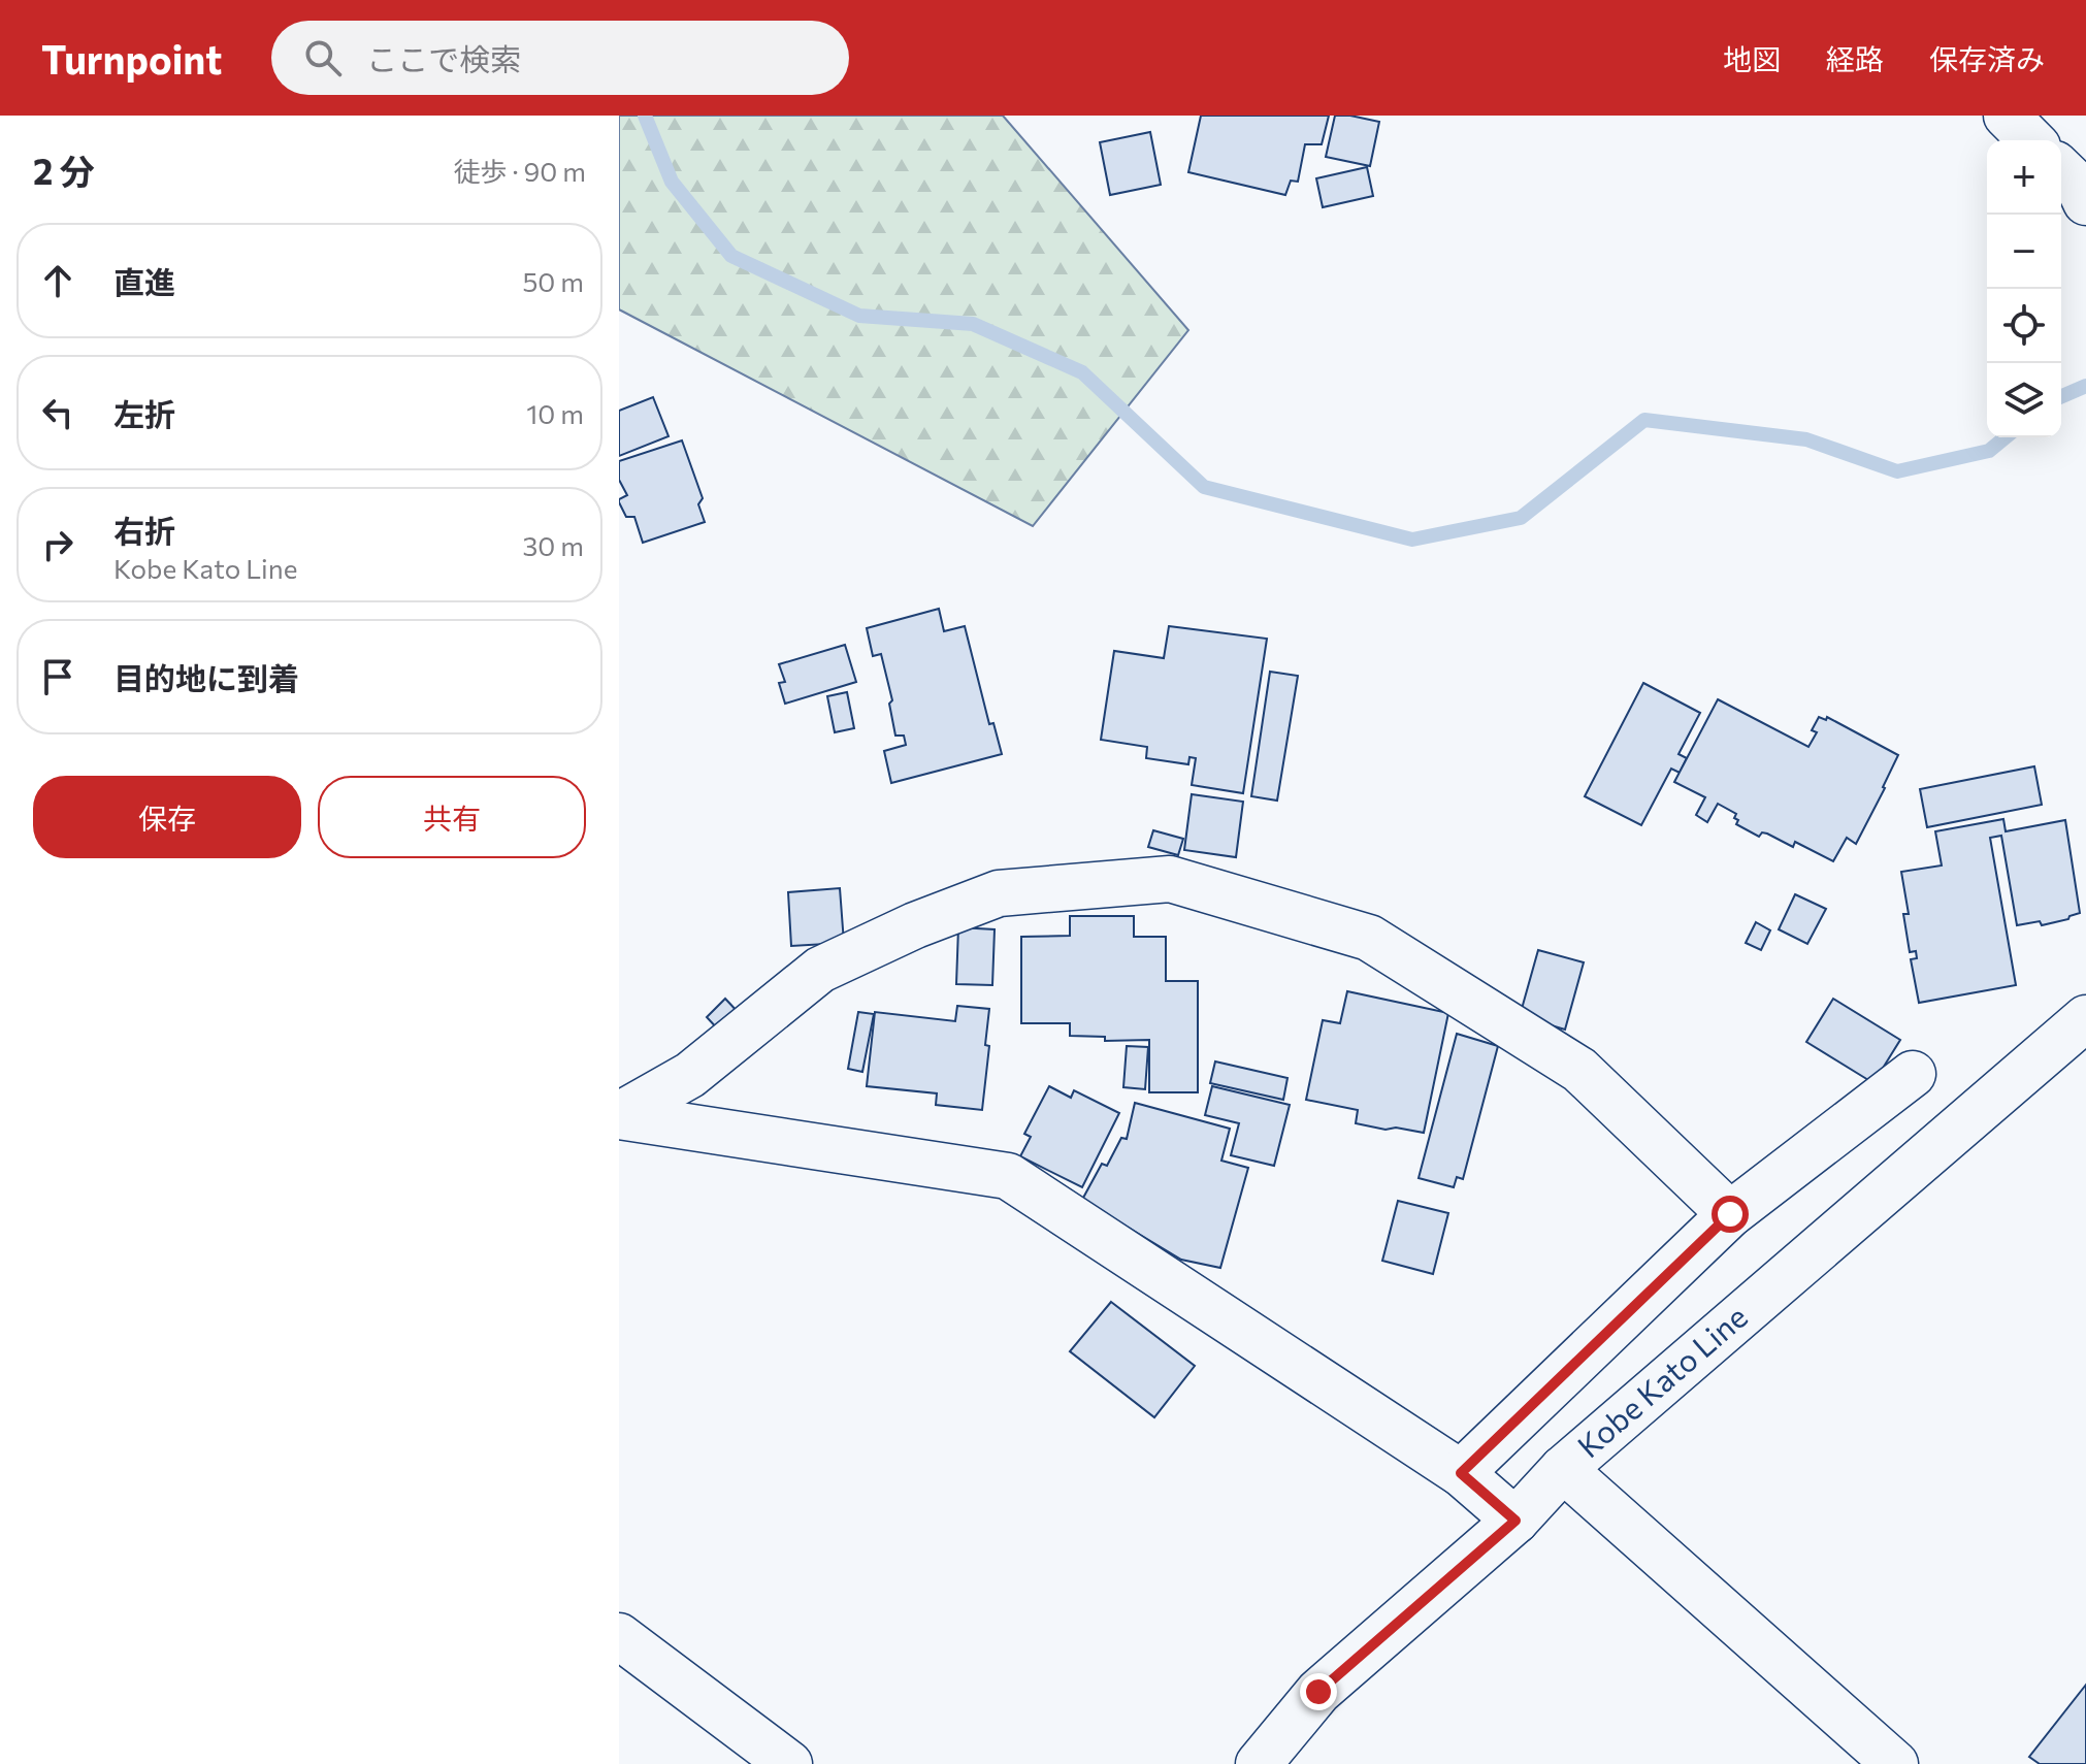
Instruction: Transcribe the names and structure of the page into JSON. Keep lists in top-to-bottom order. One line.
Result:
{"streets":{"street":["Kobe Kato Line"]},"page":{"header":"Turnpoint","search":"ここで検索","nav":["地図","経路","保存済み"],"heading":["2 分","徒歩 · 90 m"],"map_buttons":["+","−"],"list":[["直進","50 m"],["左折","10 m"],["右折","Kobe Kato Line","30 m"],"目的地に到着"],"buttons":["保存","共有"]}}
